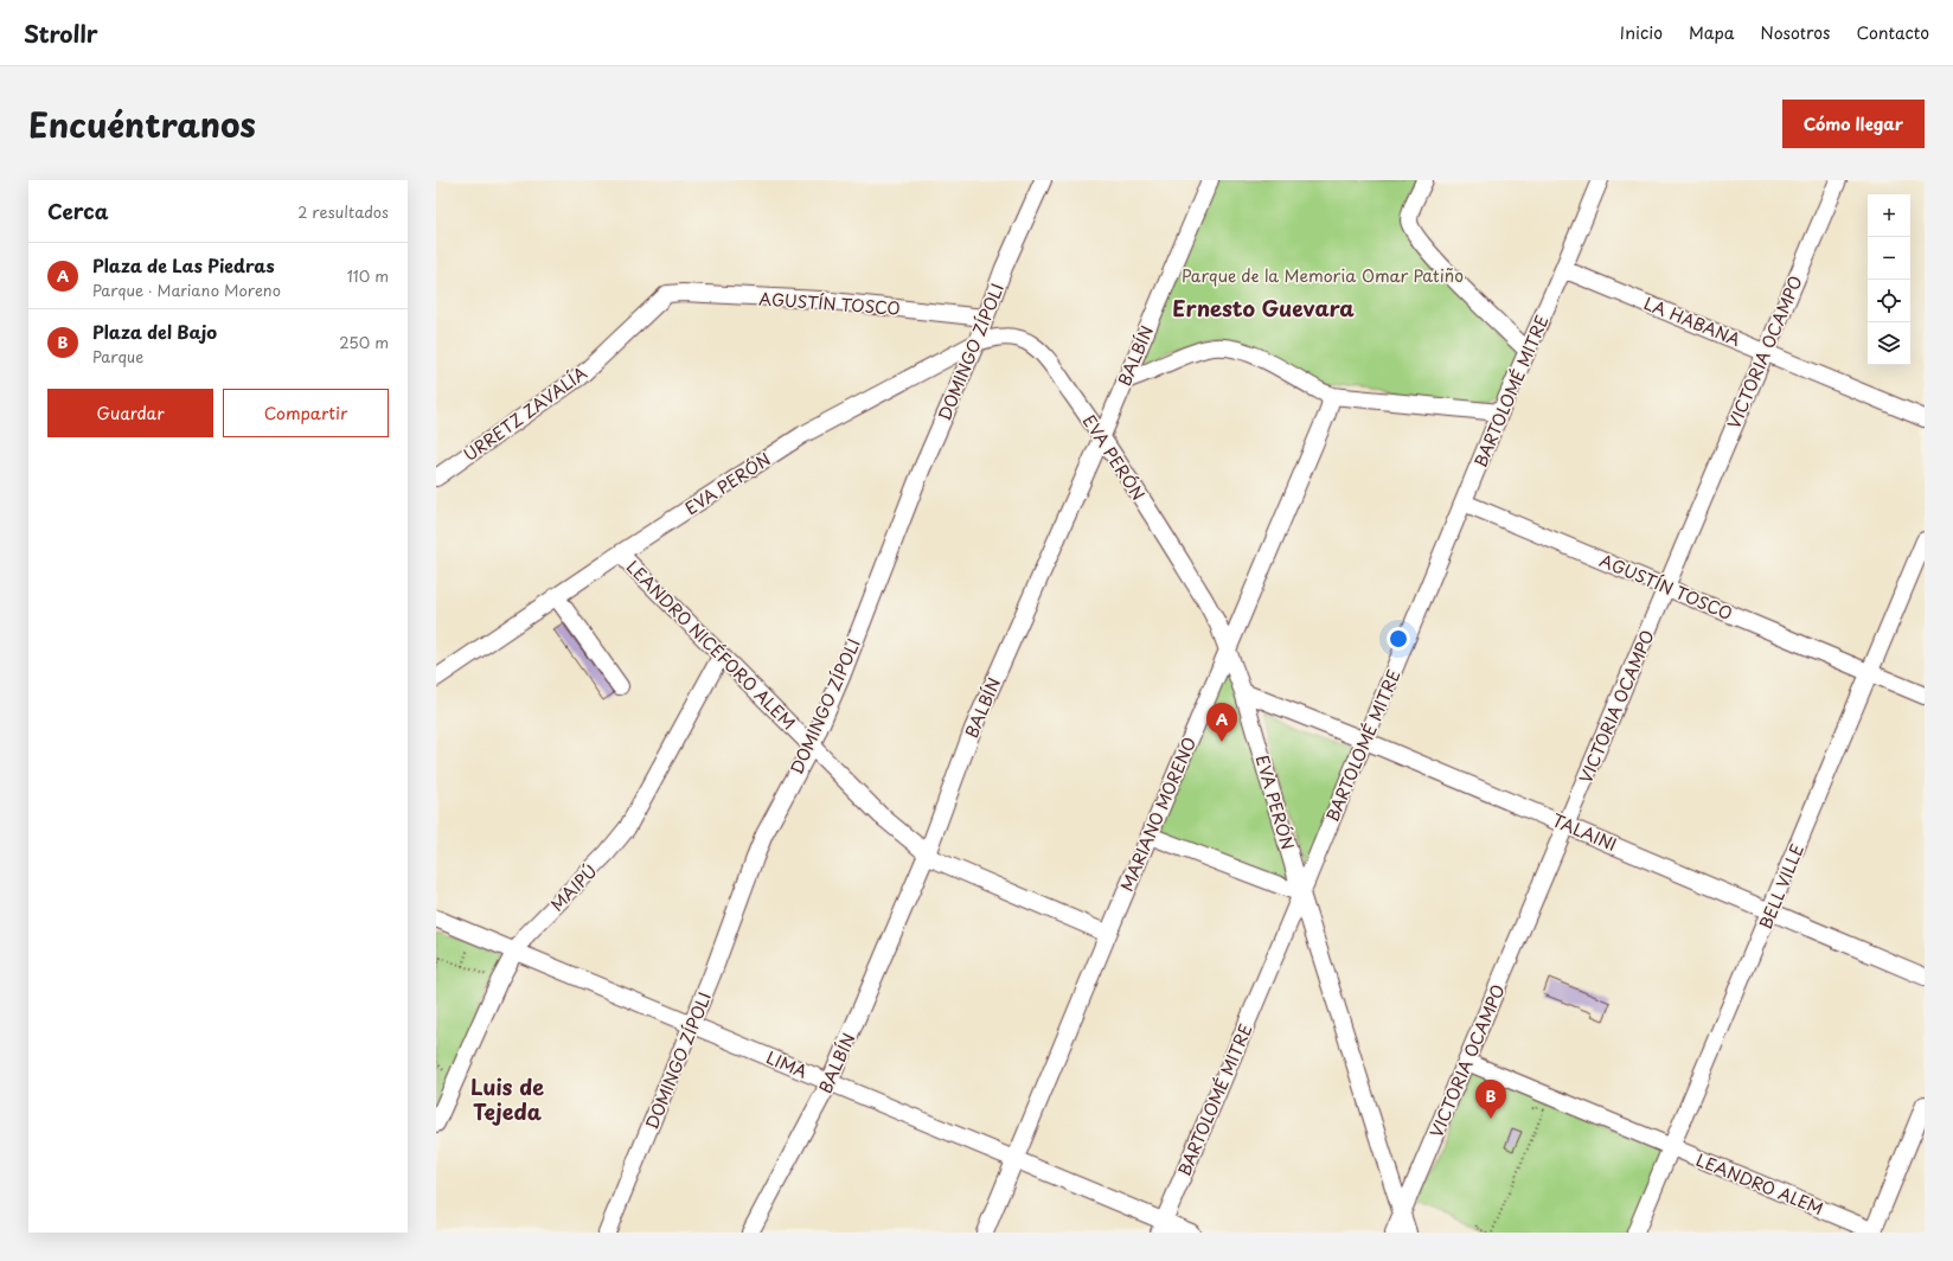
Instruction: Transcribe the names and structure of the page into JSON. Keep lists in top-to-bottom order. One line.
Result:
{"streets":{"street":["AGUSTÍN TOSCO","LA HABANA","DOMINGO ZÍPOLI","VICTORIA OCAMPO","BALBÍN","BARTOLOMÉ MITRE","URRETZ ZAVALÍA","EVA PERÓN","LEANDRO NICÉFORO ALEM","MARIANO MORENO","TALAINI","BELL VILLE","MAIPÚ","LIMA","LEANDRO ALEM"]},"crossings":[["AGUSTÍN TOSCO","DOMINGO ZÍPOLI"],["AGUSTÍN TOSCO","VICTORIA OCAMPO"],["AGUSTÍN TOSCO","BARTOLOMÉ MITRE"],["AGUSTÍN TOSCO","URRETZ ZAVALÍA"],["AGUSTÍN TOSCO","BELL VILLE"],["LA HABANA","VICTORIA OCAMPO"],["LA HABANA","BARTOLOMÉ MITRE"],["DOMINGO ZÍPOLI","EVA PERÓN"],["DOMINGO ZÍPOLI","LEANDRO NICÉFORO ALEM"],["DOMINGO ZÍPOLI","LIMA"],["VICTORIA OCAMPO","EVA PERÓN"],["VICTORIA OCAMPO","TALAINI"],["BALBÍN","EVA PERÓN"],["BALBÍN","LEANDRO NICÉFORO ALEM"],["BALBÍN","LIMA"],["BARTOLOMÉ MITRE","EVA PERÓN"],["BARTOLOMÉ MITRE","TALAINI"],["BARTOLOMÉ MITRE","LIMA"],["EVA PERÓN","LEANDRO NICÉFORO ALEM"],["EVA PERÓN","MARIANO MORENO"],["EVA PERÓN","TALAINI"],["LEANDRO NICÉFORO ALEM","MARIANO MORENO"],["LEANDRO NICÉFORO ALEM","MAIPÚ"],["MARIANO MORENO","LIMA"],["TALAINI","BELL VILLE"],["BELL VILLE","LEANDRO ALEM"],["MAIPÚ","LIMA"]],"districts":["Ernesto Guevara","Luis de Tejeda"],"parks":["Parque de la Memoria Omar Patiño"],"page":{"header":"Strollr","nav":["Inicio","Mapa","Nosotros","Contacto"],"title":"Encuéntranos","buttons":["Cómo llegar",["Guardar","Compartir"]],"heading":["Cerca","2 resultados"],"map_buttons":["+","−"],"list":[{"mark":"A","name":"Plaza de Las Piedras","note":"Parque · Mariano Moreno","value":"110 m"},{"mark":"B","name":"Plaza del Bajo","note":"Parque","value":"250 m"}],"pins":["A","B"]}}
